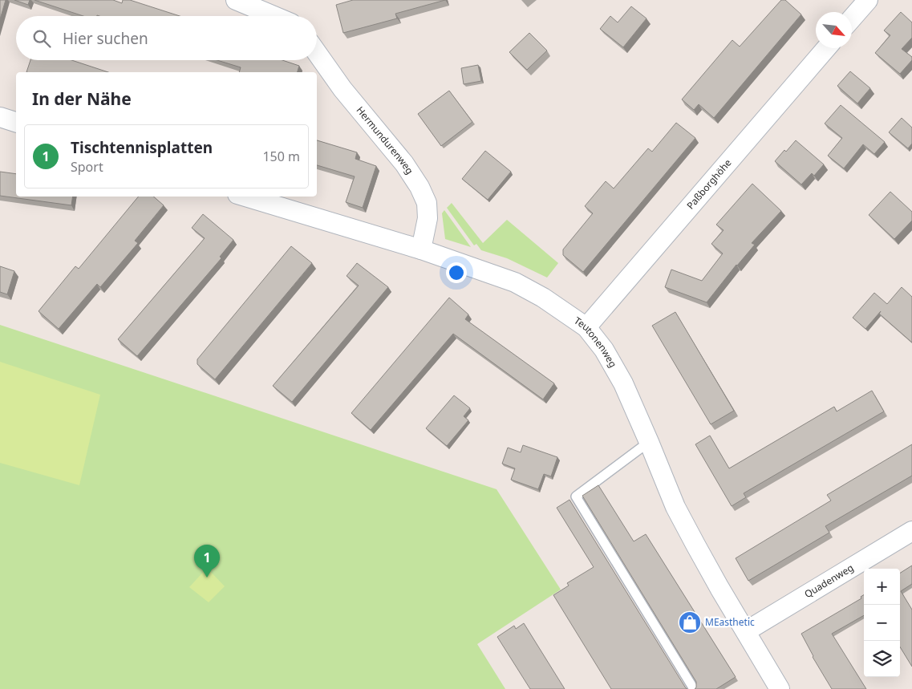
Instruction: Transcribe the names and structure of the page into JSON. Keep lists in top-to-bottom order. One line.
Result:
{"streets":{"street":["Hermundurenweg","Paßborghöhe","Teutonenweg","Quadenweg"]},"crossings":[["Hermundurenweg","Teutonenweg"],["Paßborghöhe","Teutonenweg"],["Teutonenweg","Quadenweg"]],"places":{"shop":["MEasthetic"]},"north":"bottom right","page":{"search":"Hier suchen","heading":"In der Nähe","list":[{"mark":"1","name":"Tischtennisplatten","note":"Sport","value":"150 m"}],"pins":"1","map_buttons":["+","−"]}}
